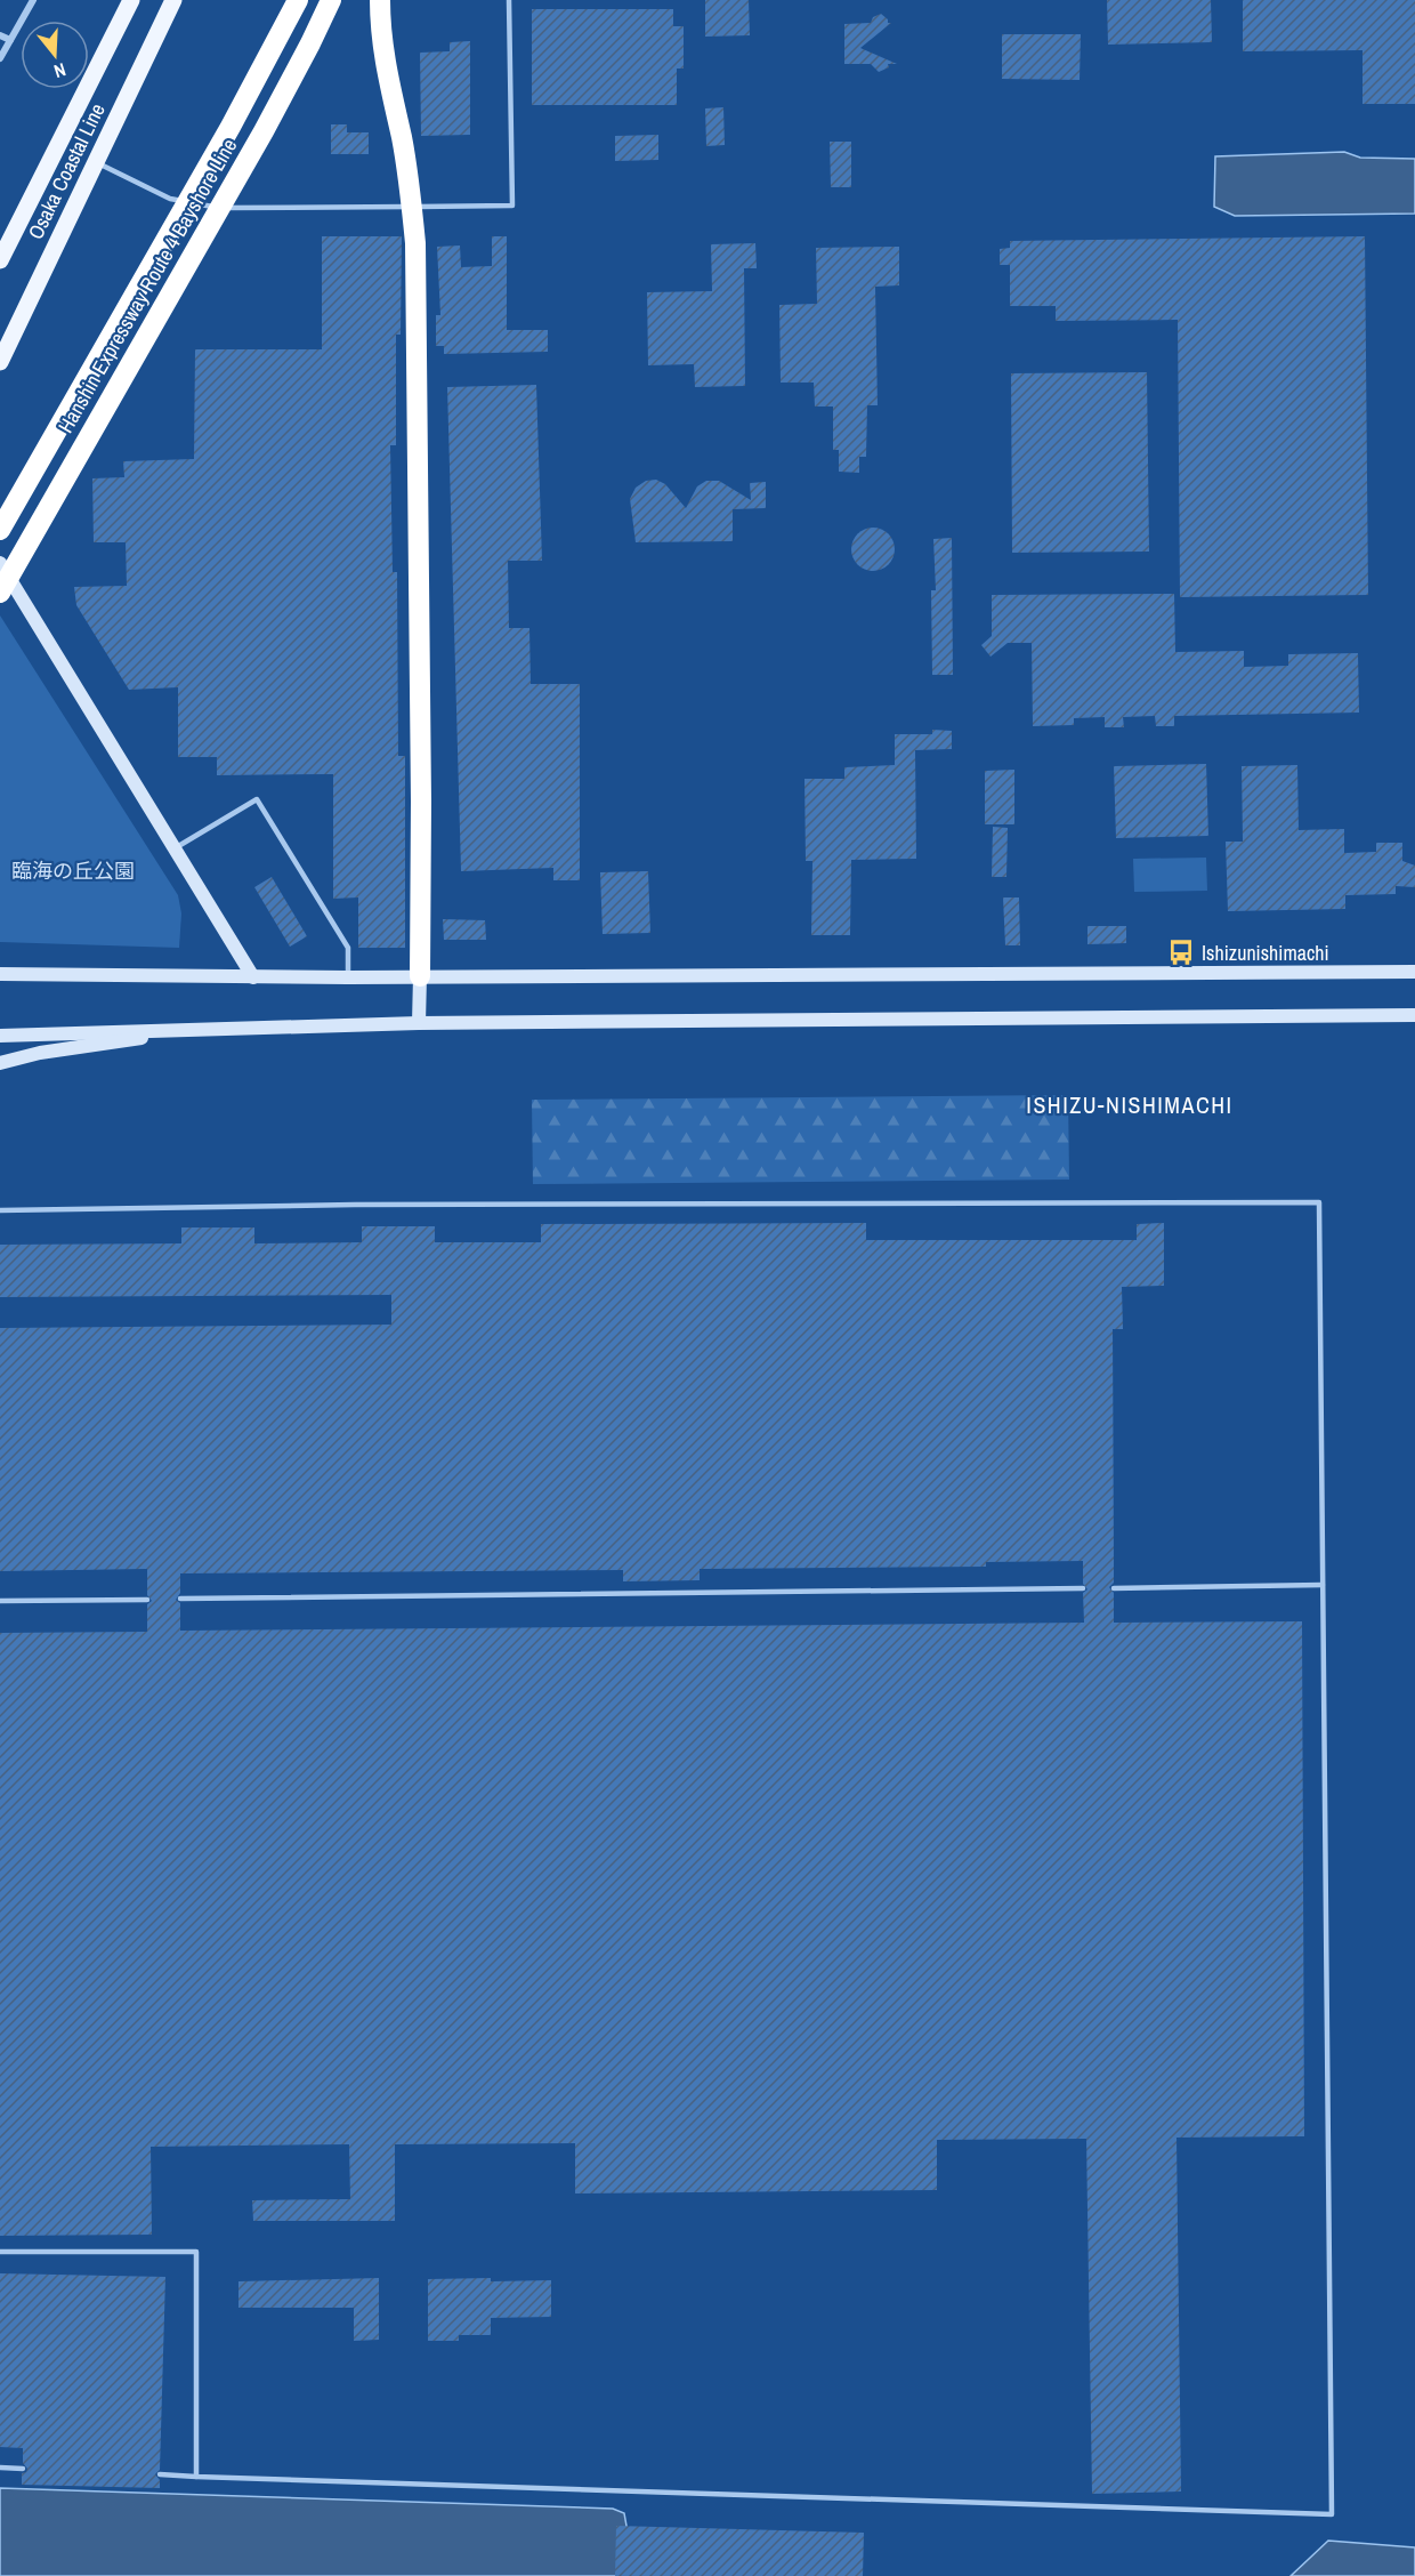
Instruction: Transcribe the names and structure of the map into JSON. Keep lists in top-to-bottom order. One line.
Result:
{"streets":{"highway":["Hanshin Expressway Route 4 Bayshore Line"],"main road":["Osaka Coastal Line"]},"districts":["ISHIZU-NISHIMACHI"],"parks":["臨海の丘公園"],"places":{"bus stop":["Ishizunishimachi"]},"north":"bottom"}
